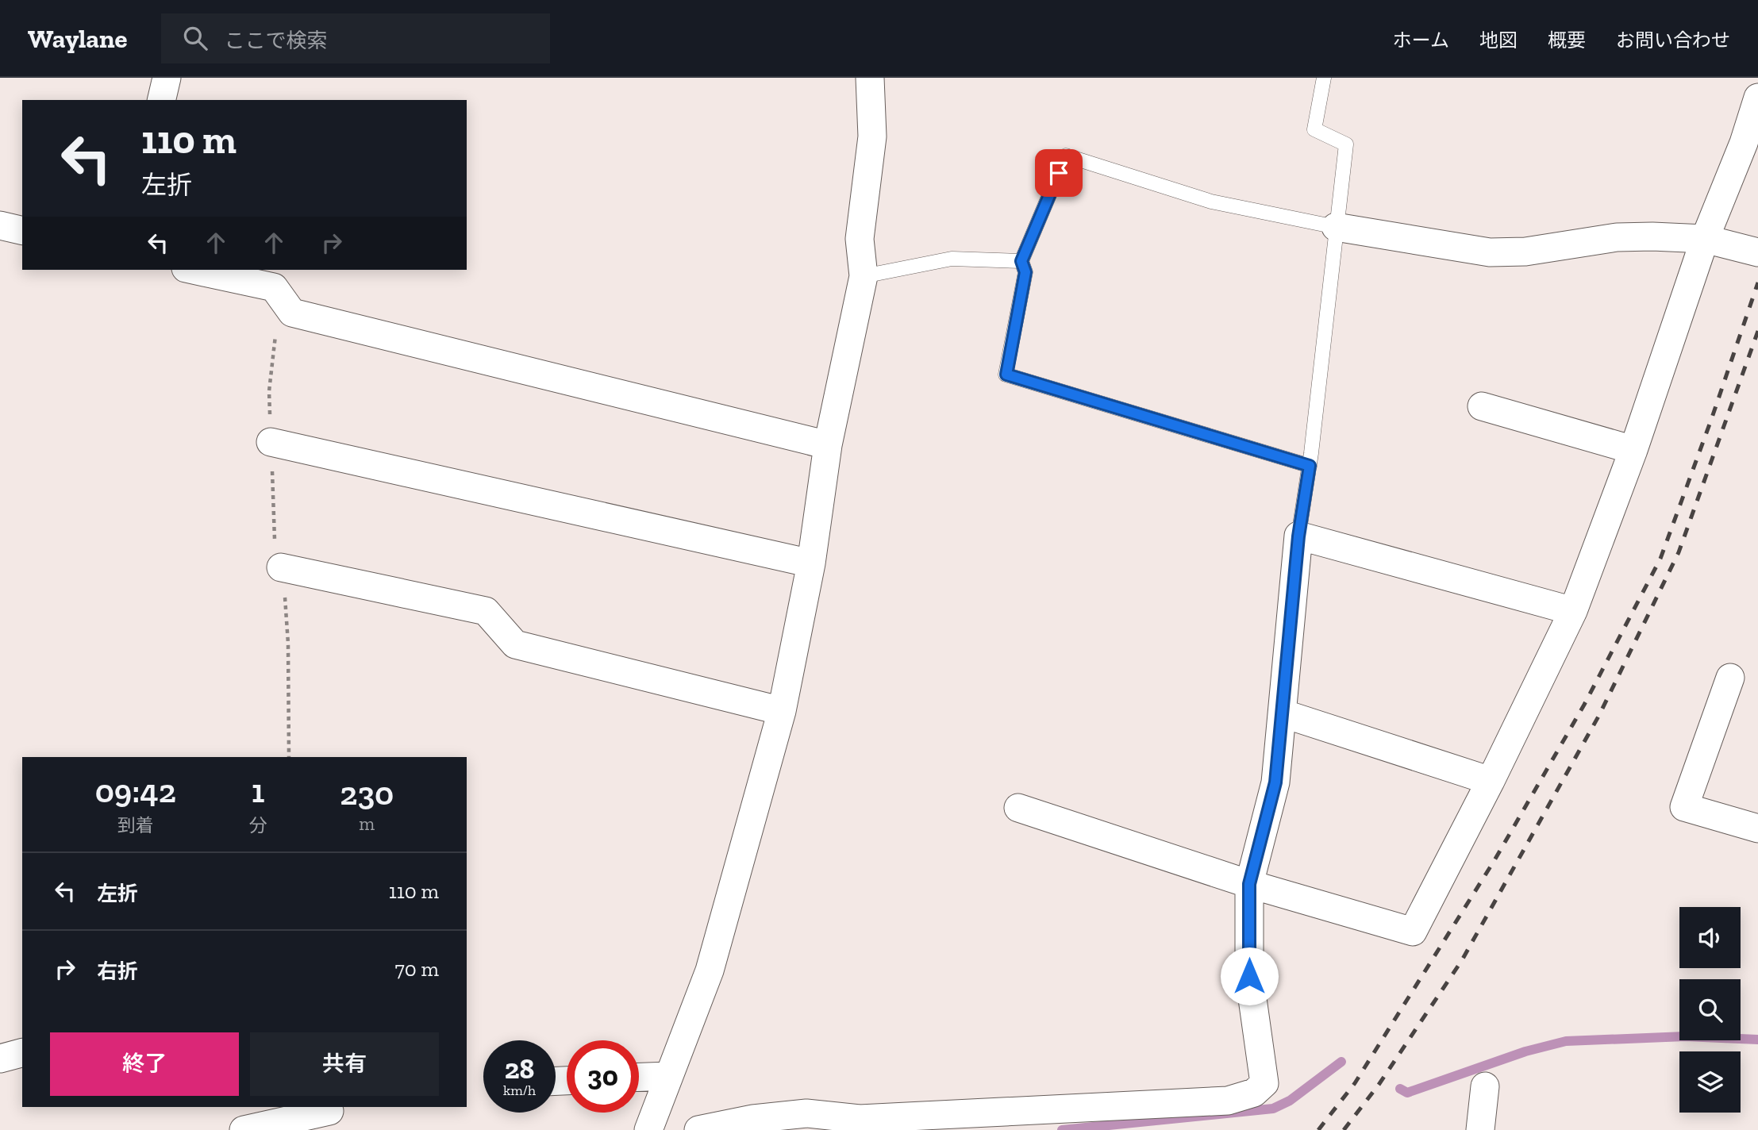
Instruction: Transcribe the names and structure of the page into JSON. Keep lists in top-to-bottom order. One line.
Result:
{"page":{"header":"Waylane","search":"ここで検索","nav":["ホーム","地図","概要","お問い合わせ"],"turn":["110 m","左折"],"eta":["09:42","到着","1","分","230","m"],"list":[{"name":"左折","value":"110 m"},{"name":"右折","value":"70 m"}],"buttons":["終了","共有"],"speed":"28 km/h","limit":"30"}}
